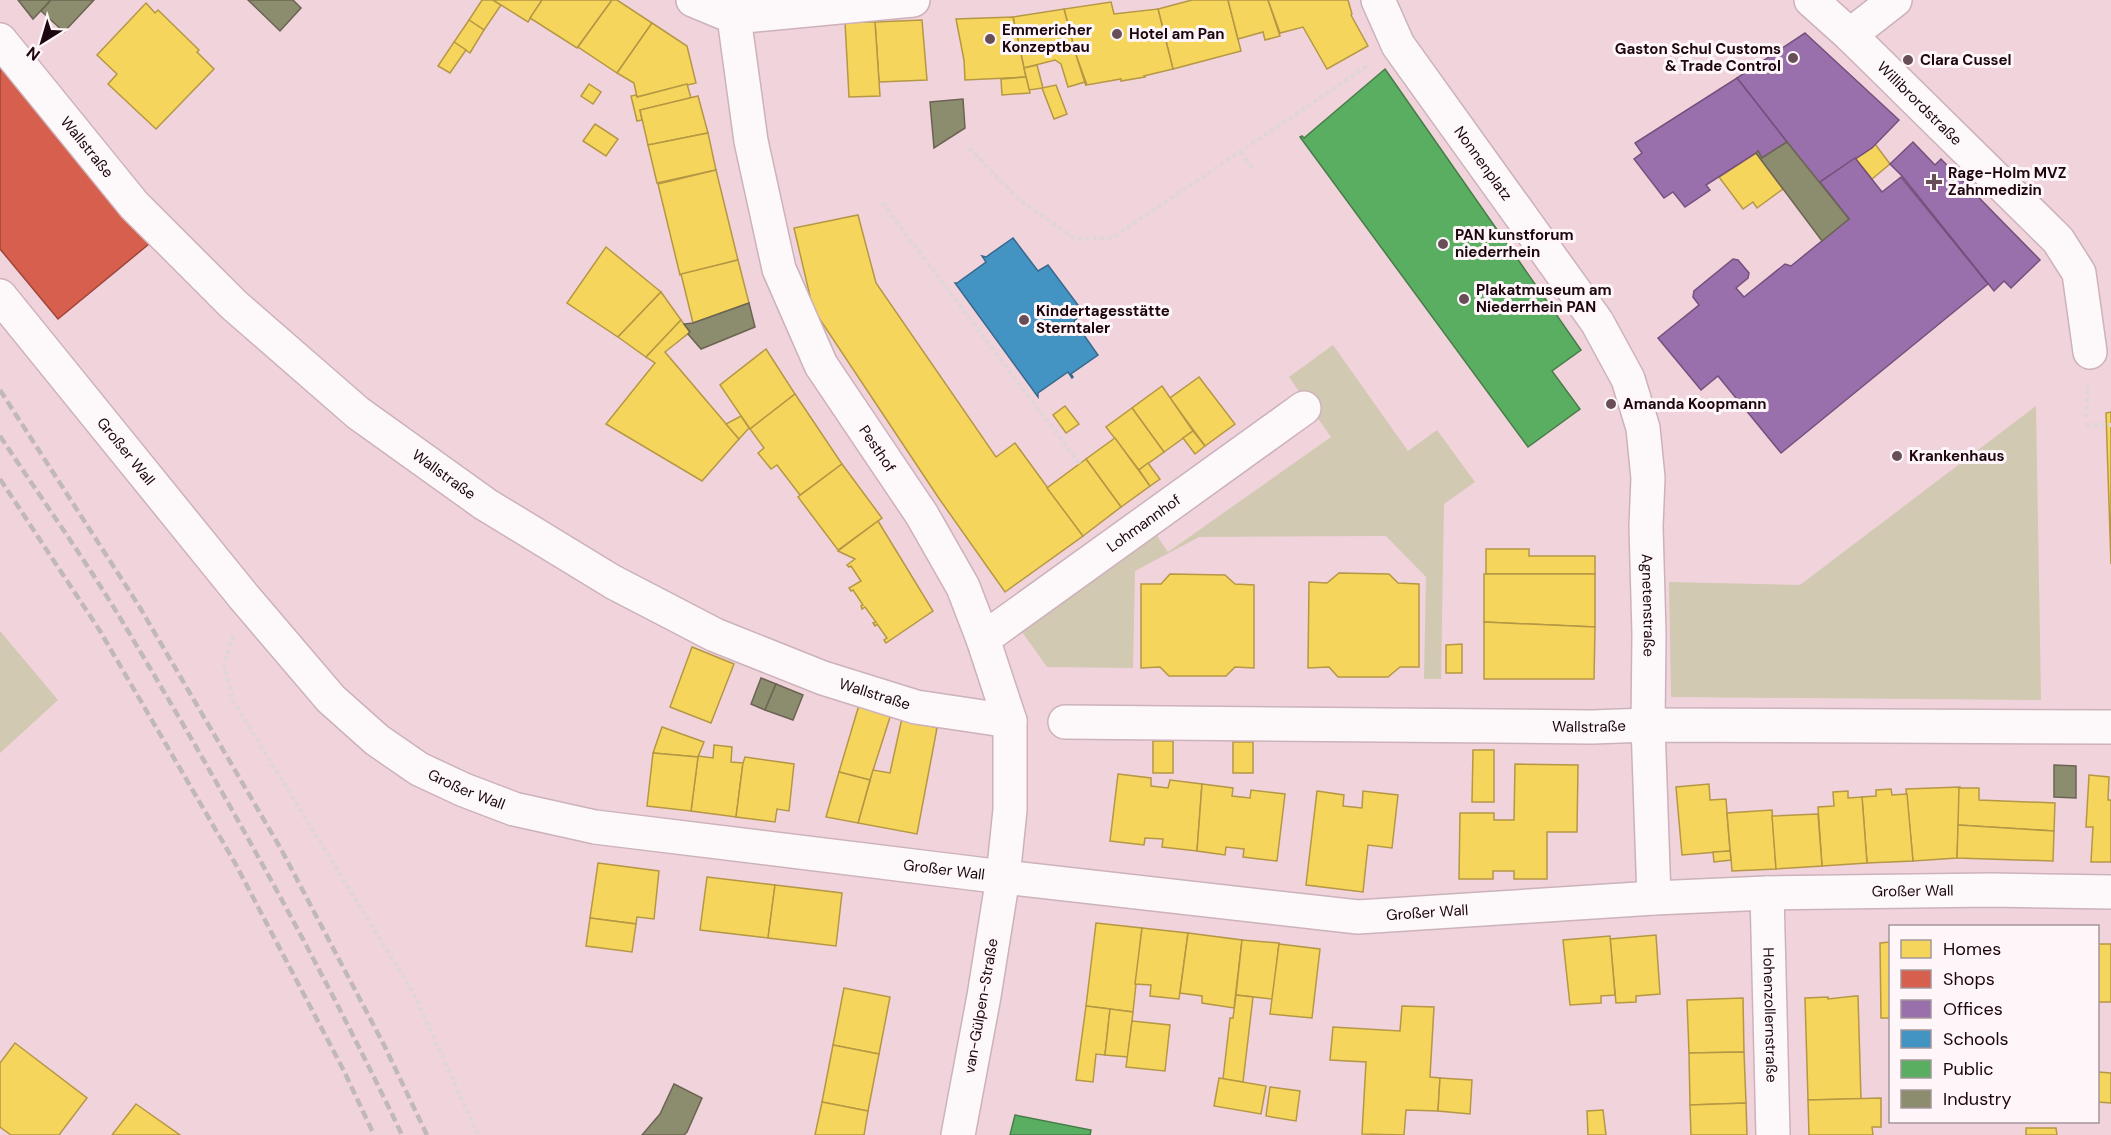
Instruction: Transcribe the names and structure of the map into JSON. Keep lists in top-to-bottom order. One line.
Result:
{"streets":{"street":["Willibrordstraße","Wallstraße","Nonnenplatz","Pesthof","Großer Wall","Lohmannhof","Agnetenstraße","van-Gülpen-Straße","Hohenzollernstraße"]},"crossings":[["Wallstraße","Pesthof"],["Wallstraße","Agnetenstraße"],["Nonnenplatz","Agnetenstraße"],["Pesthof","Großer Wall"],["Pesthof","Lohmannhof"],["Pesthof","van-Gülpen-Straße"],["Großer Wall","Agnetenstraße"],["Großer Wall","van-Gülpen-Straße"],["Großer Wall","Hohenzollernstraße"]],"places":{"other":["Hotel am Pan","Emmericher Konzeptbau","Gaston Schul Customs & Trade Control","Clara Cussel","PAN kunstforum niederrhein","Plakatmuseum am Niederrhein PAN","Kindertagesstätte Sterntaler","Amanda Koopmann","Krankenhaus"],"health":["Rage-Holm MVZ Zahnmedizin"]},"legend":["Homes","Shops","Offices","Schools","Public","Industry"],"north":"bottom left"}
